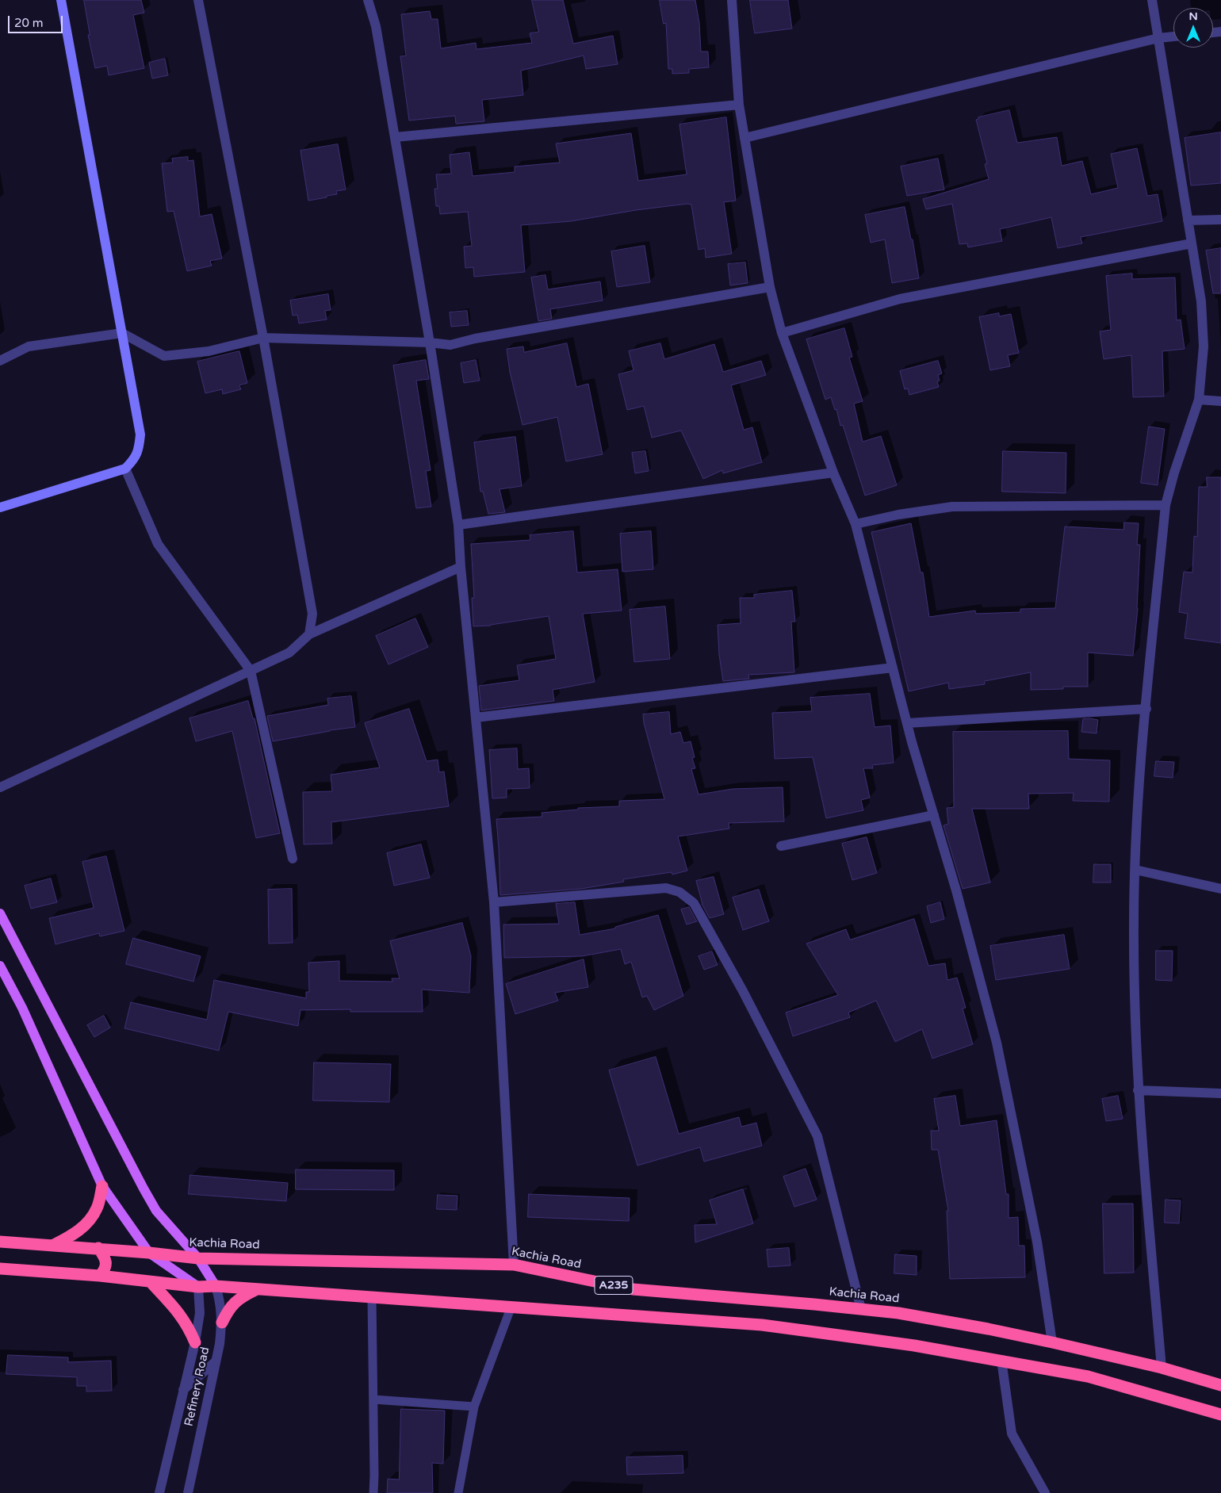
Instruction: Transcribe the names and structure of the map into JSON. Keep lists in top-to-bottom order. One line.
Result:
{"streets":{"highway":["Kachia Road","A235"],"street":["Refinery Road"]},"scale_bar":"20 m","north":"top"}
